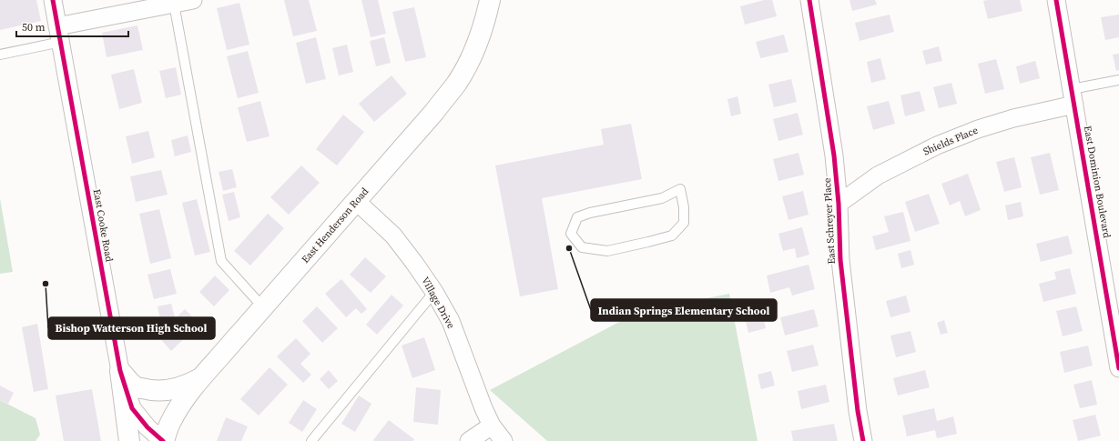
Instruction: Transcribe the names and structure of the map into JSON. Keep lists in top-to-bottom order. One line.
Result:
{"streets":{"main road":["East Henderson Road"],"street":["Shields Place","East Dominion Boulevard","East Schreyer Place","East Cooke Road","Village Drive"]},"crossings":[["Shields Place","East Dominion Boulevard"],["Shields Place","East Schreyer Place"],["East Cooke Road","East Henderson Road"],["East Henderson Road","Village Drive"]],"places":["Indian Springs Elementary School","Bishop Watterson High School"],"scale_bar":"50 m"}
